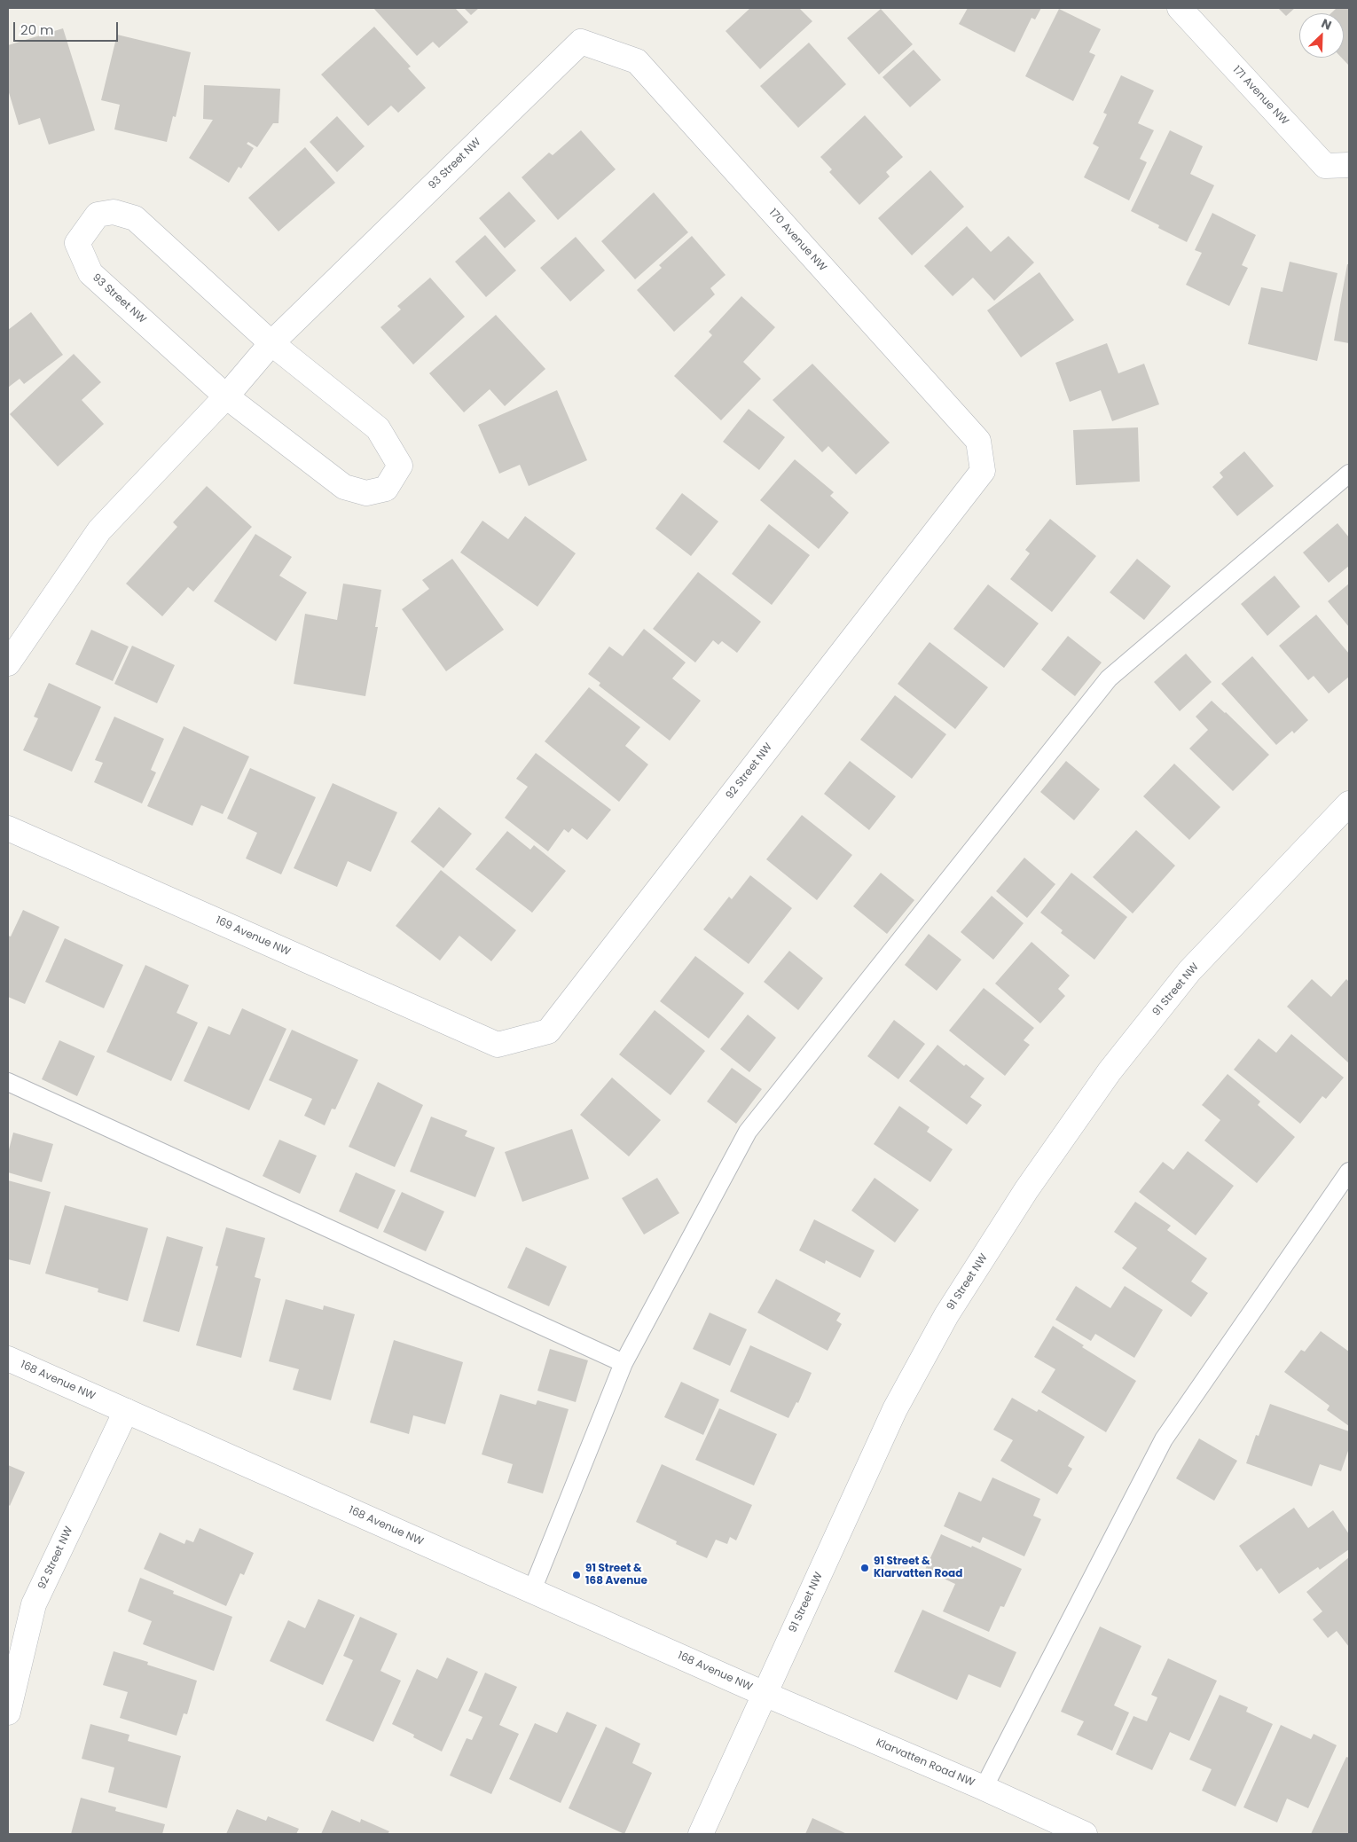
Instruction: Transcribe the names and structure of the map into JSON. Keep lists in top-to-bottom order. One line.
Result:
{"streets":{"street":["171 Avenue NW","93 Street NW","170 Avenue NW","92 Street NW","169 Avenue NW","91 Street NW","168 Avenue NW","Klarvatten Road NW"]},"crossings":[["93 Street NW","170 Avenue NW"],["170 Avenue NW","92 Street NW"],["92 Street NW","169 Avenue NW"],["92 Street NW","168 Avenue NW"],["91 Street NW","168 Avenue NW"],["91 Street NW","Klarvatten Road NW"],["168 Avenue NW","Klarvatten Road NW"]],"places":["91 Street & Klarvatten Road","91 Street & 168 Avenue"],"scale_bar":"20 m","north":"top right"}
